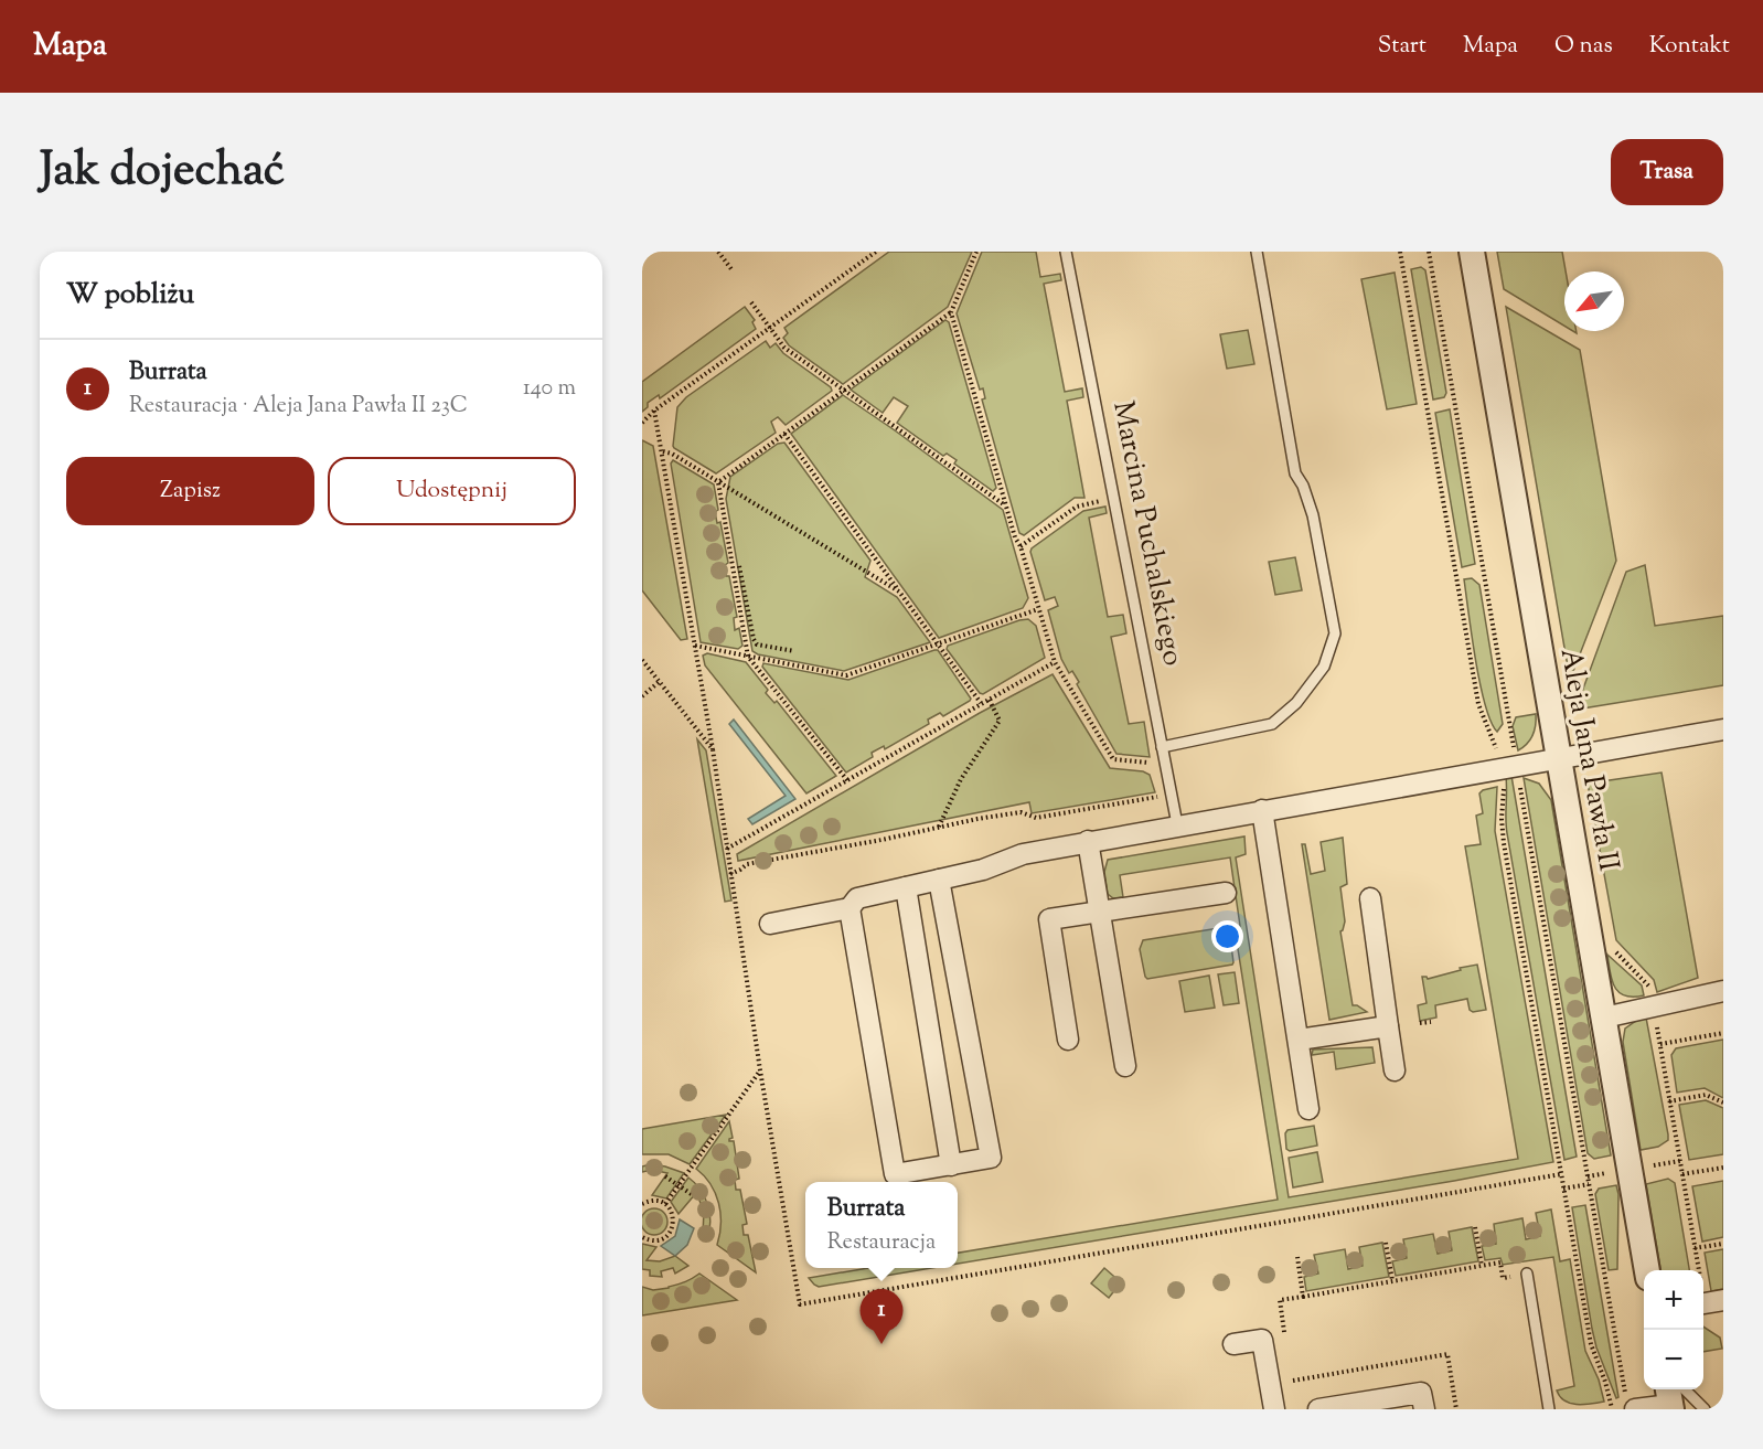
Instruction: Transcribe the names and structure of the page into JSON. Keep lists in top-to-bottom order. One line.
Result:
{"streets":{"street":["Aleja Jana Pawła II"],"lane":["Marcina Puchalskiego"]},"north":"bottom left","page":{"header":"Mapa","nav":["Start","Mapa","O nas","Kontakt"],"title":"Jak dojechać","buttons":["Trasa",["Zapisz","Udostępnij"]],"heading":"W pobliżu","list":[{"mark":"1","name":"Burrata","note":"Restauracja · Aleja Jana Pawła II 23C","value":"140 m"}],"popup":["Burrata","Restauracja"],"map_buttons":["+","−"],"pins":"1"}}
